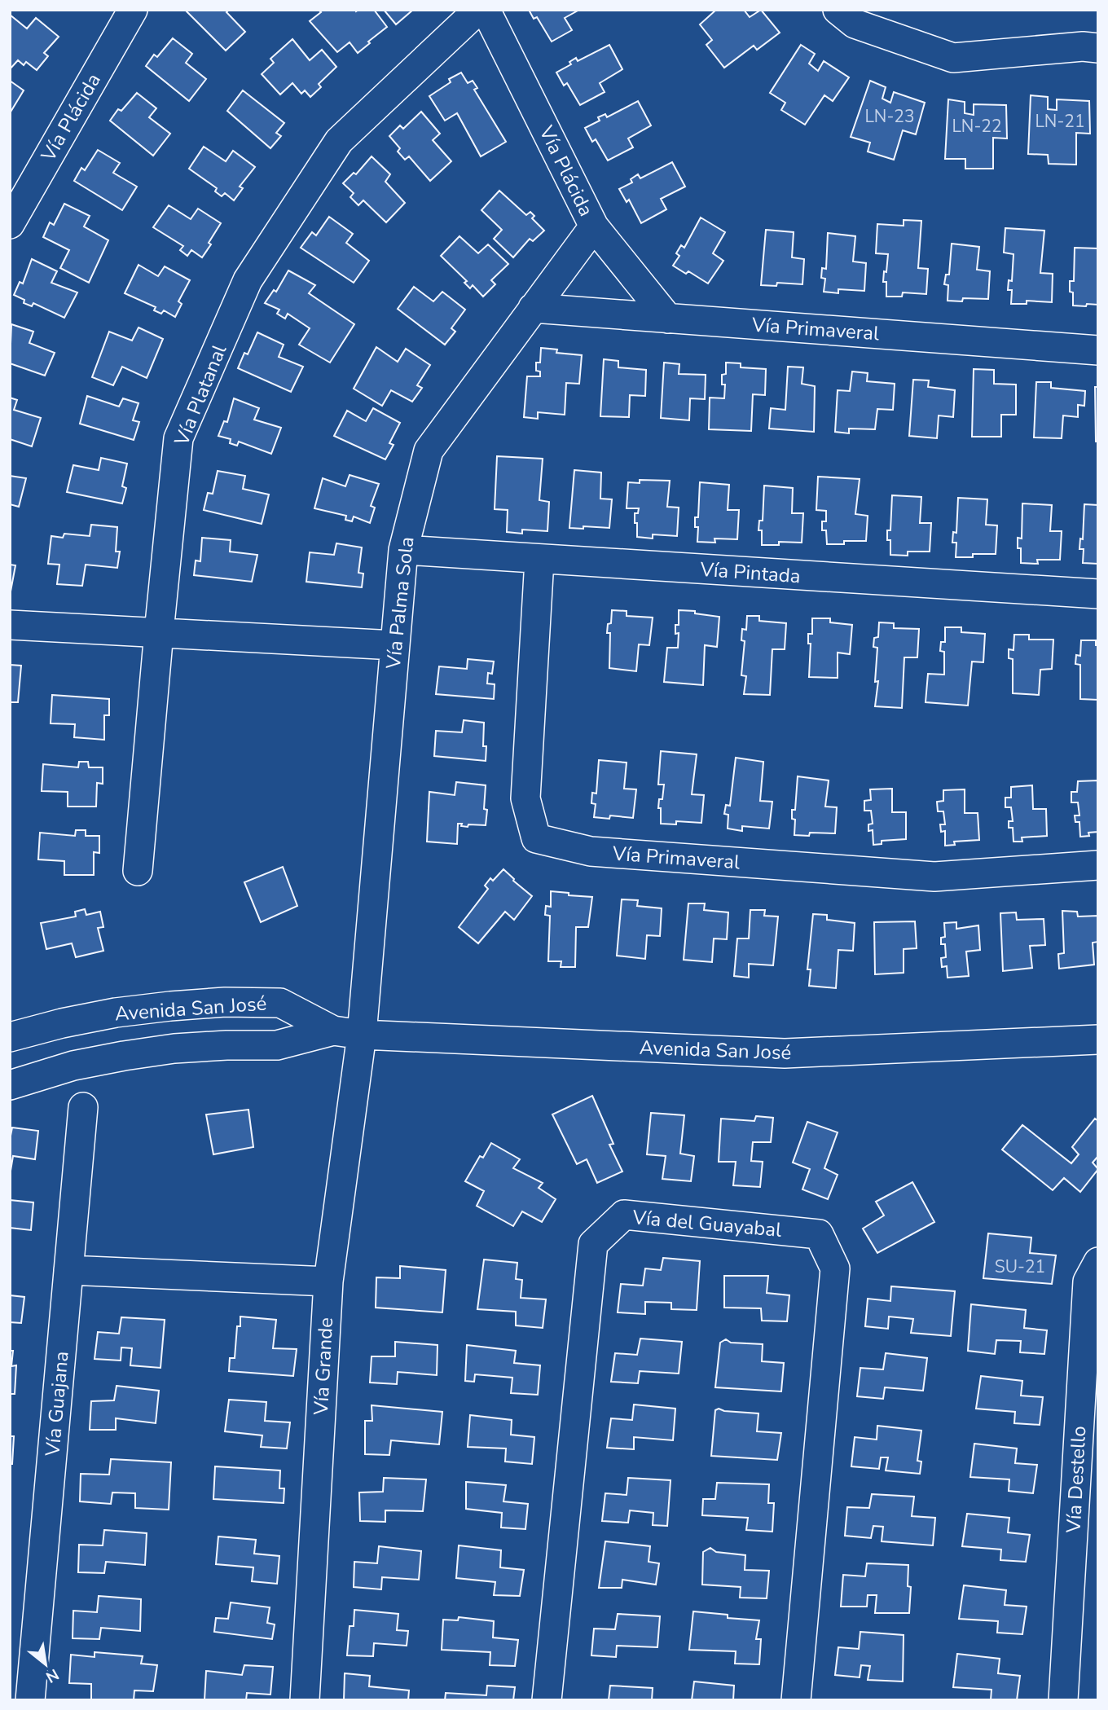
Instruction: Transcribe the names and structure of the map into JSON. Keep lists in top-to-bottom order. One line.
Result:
{"streets":{"street":["Vía Plácida","Vía Primaveral","Vía Platanal","Vía Pintada","Vía Palma Sola","Avenida San José","Vía del Guayabal","Vía Grande","Vía Guajana","Vía Destello"]},"crossings":[["Vía Plácida","Vía Primaveral"],["Vía Plácida","Vía Palma Sola"],["Vía Primaveral","Vía Pintada"],["Vía Primaveral","Vía Palma Sola"],["Vía Pintada","Vía Palma Sola"],["Vía Palma Sola","Avenida San José"],["Vía Palma Sola","Vía Grande"],["Avenida San José","Vía Grande"]],"house_numbers":["LN-23","LN-21","LN-22","SU-21"],"north":"bottom right"}
